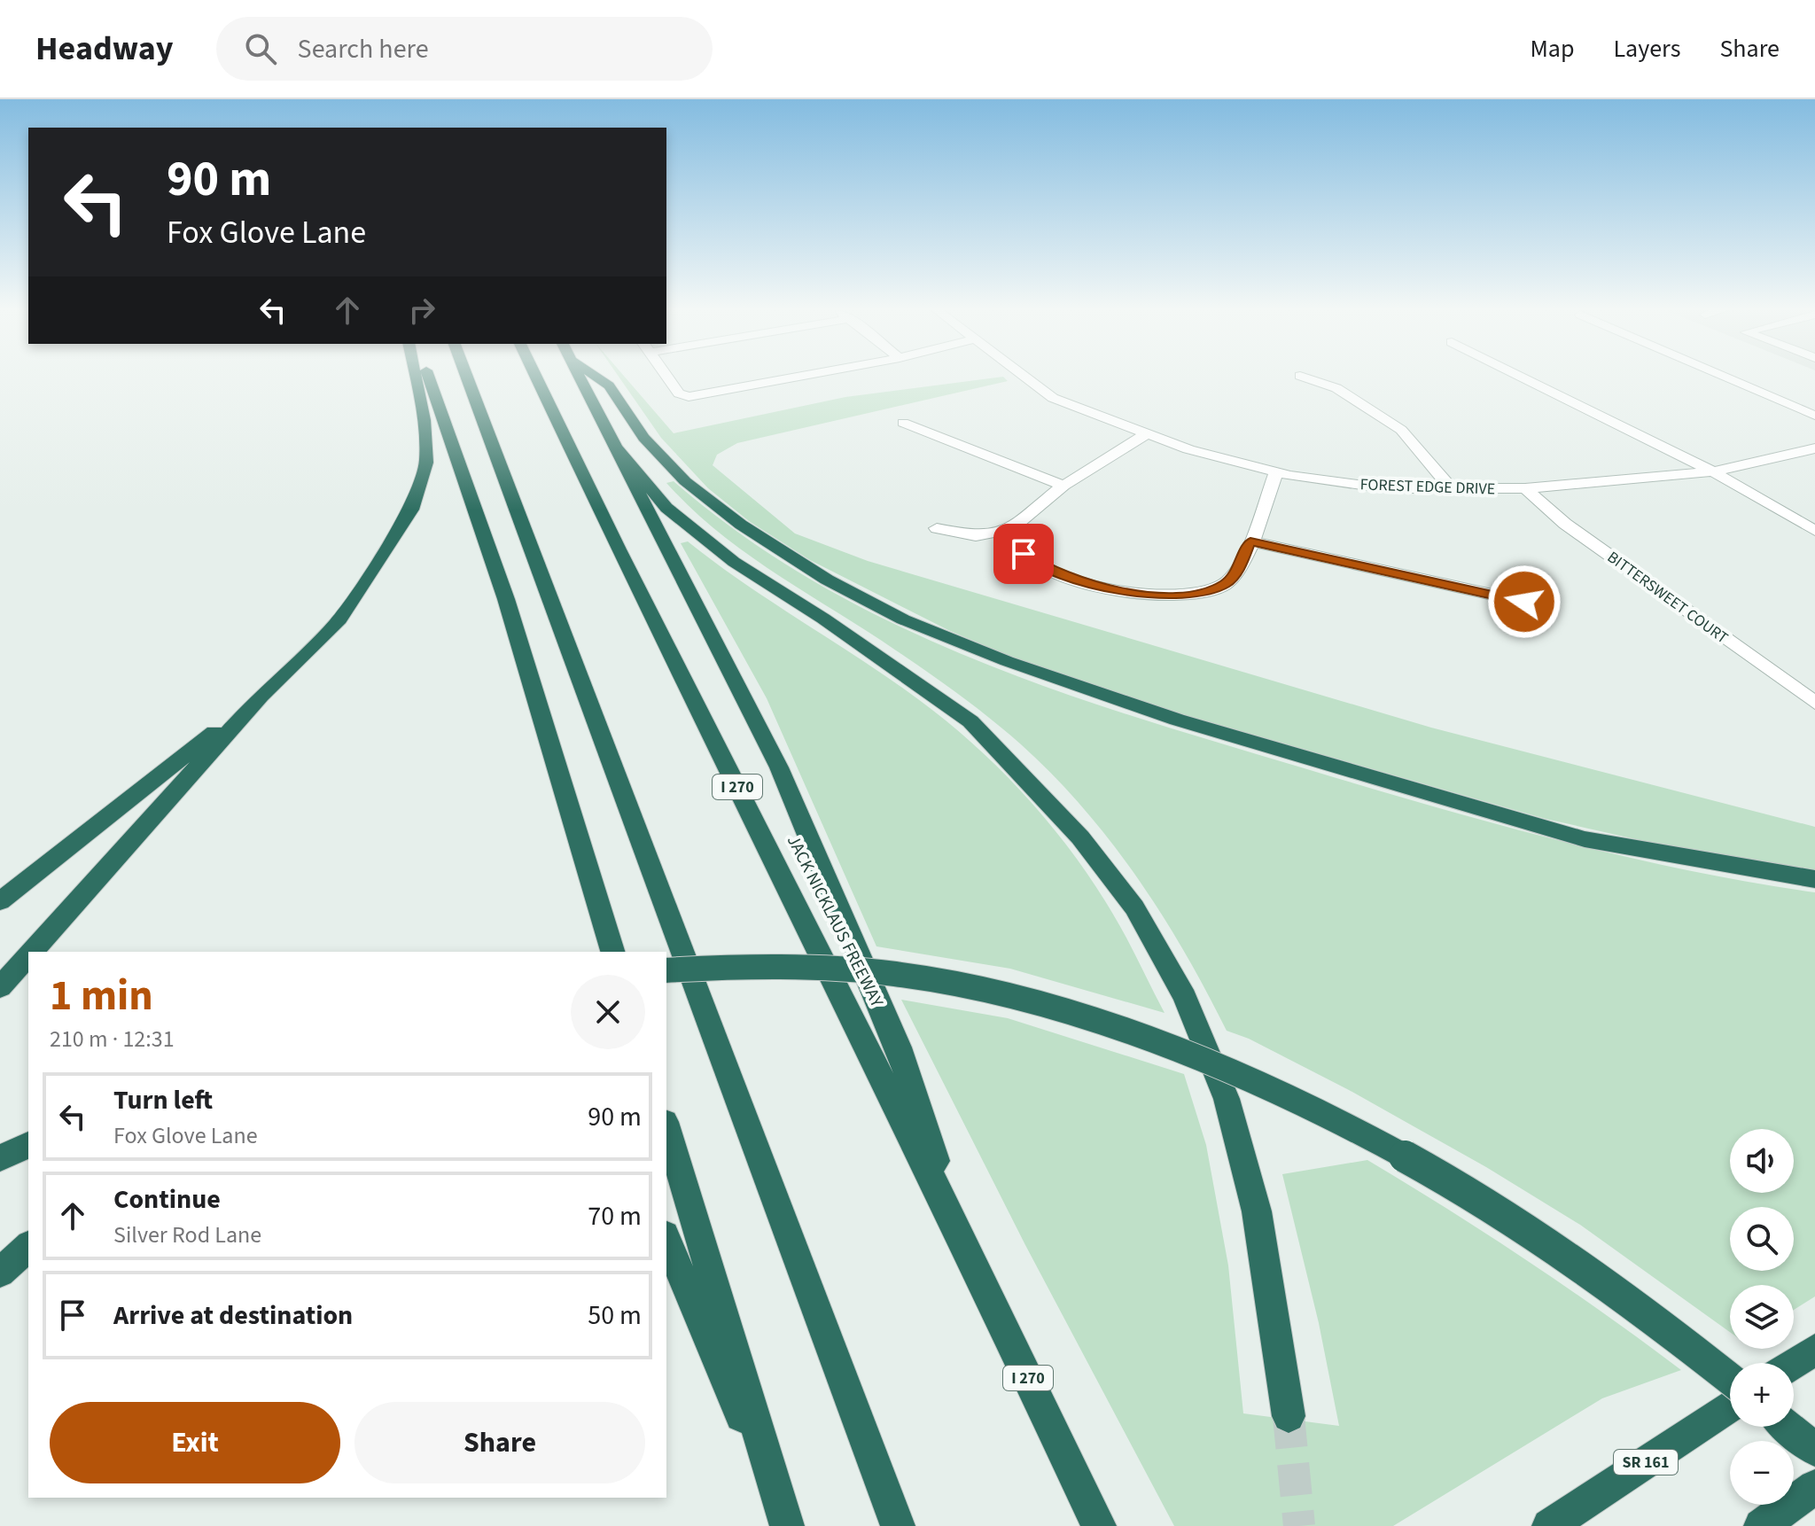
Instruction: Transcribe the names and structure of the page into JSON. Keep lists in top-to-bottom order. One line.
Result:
{"streets":{"highway":["I 270","JACK NICKLAUS FREEWAY","SR 161"],"street":["FOREST EDGE DRIVE","BITTERSWEET COURT"]},"crossings":[["FOREST EDGE DRIVE","BITTERSWEET COURT"]],"page":{"header":"Headway","search":"Search here","nav":["Map","Layers","Share"],"turn":["90 m","Fox Glove Lane"],"heading":["1 min","210 m · 12:31"],"list":[{"name":"Turn left","note":"Fox Glove Lane","value":"90 m"},{"name":"Continue","note":"Silver Rod Lane","value":"70 m"},{"name":"Arrive at destination","value":"50 m"}],"map_buttons":["+","−"],"buttons":["Exit","Share"]}}
